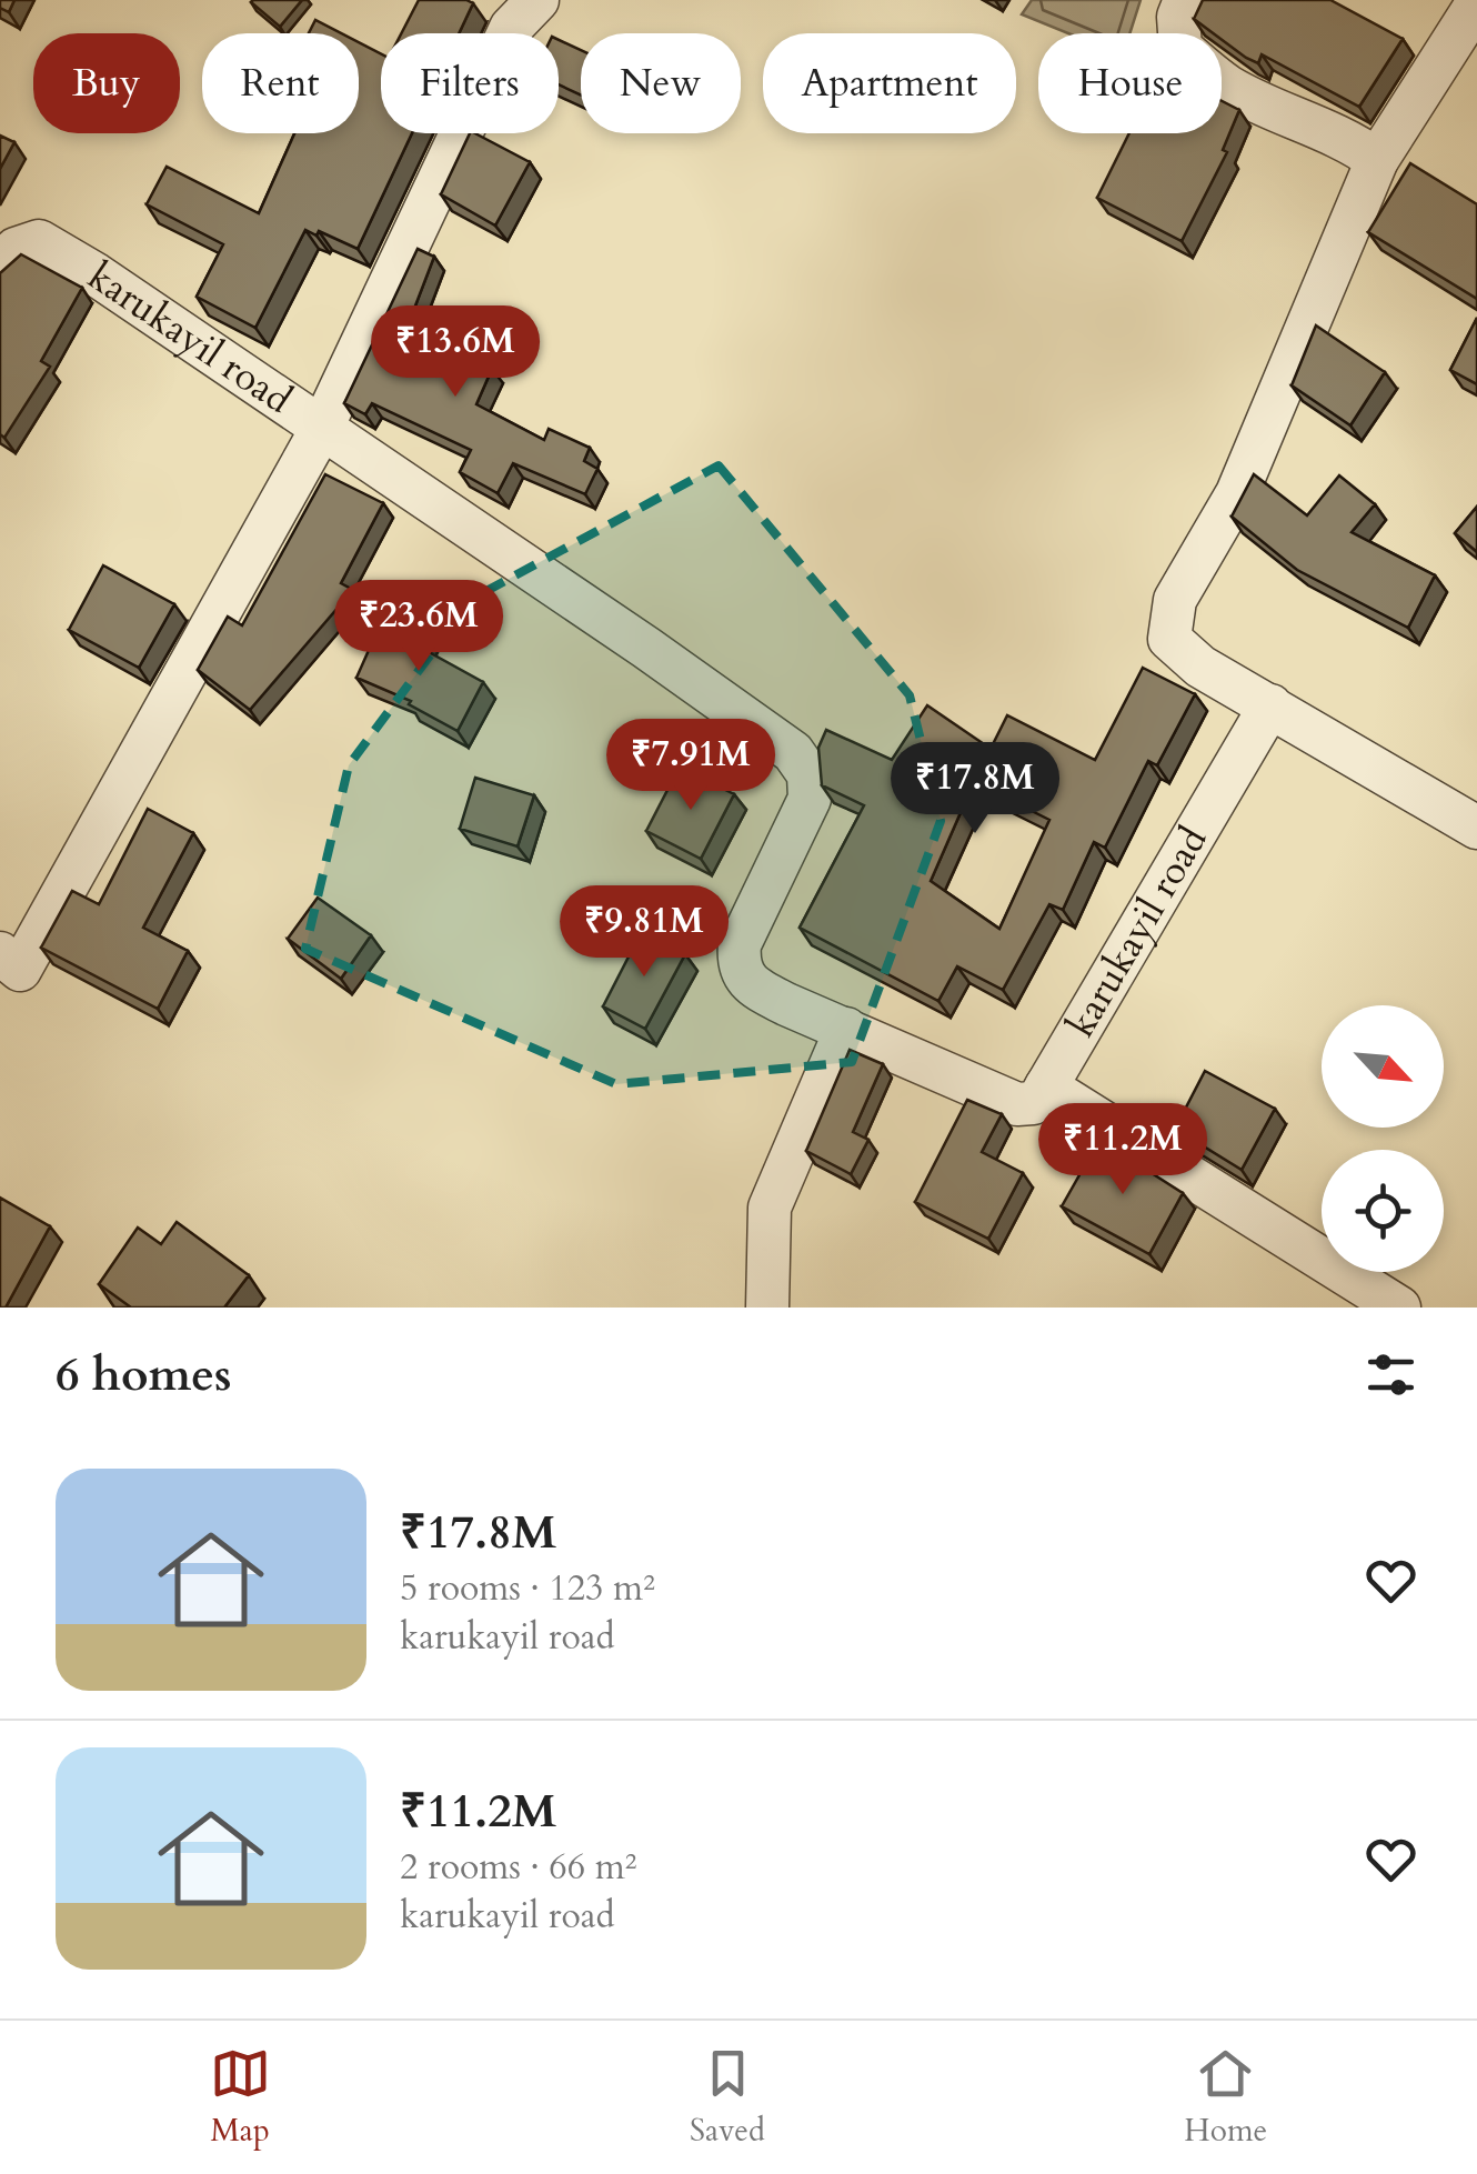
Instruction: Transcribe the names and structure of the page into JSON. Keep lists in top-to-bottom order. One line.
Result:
{"streets":{"street":["karukayil road"]},"north":"bottom right","page":{"chip":["Buy","Rent","Filters","New","Apartment","House"],"price":["₹13.6M","₹23.6M","₹7.91M","₹17.8M","₹9.81M","₹11.2M"],"heading":"6 homes","list":[{"name":"₹17.8M","note":"5 rooms · 123 m² · karukayil road"},{"name":"₹11.2M","note":"2 rooms · 66 m² · karukayil road"}],"tabs":["Map","Saved","Home"]}}
